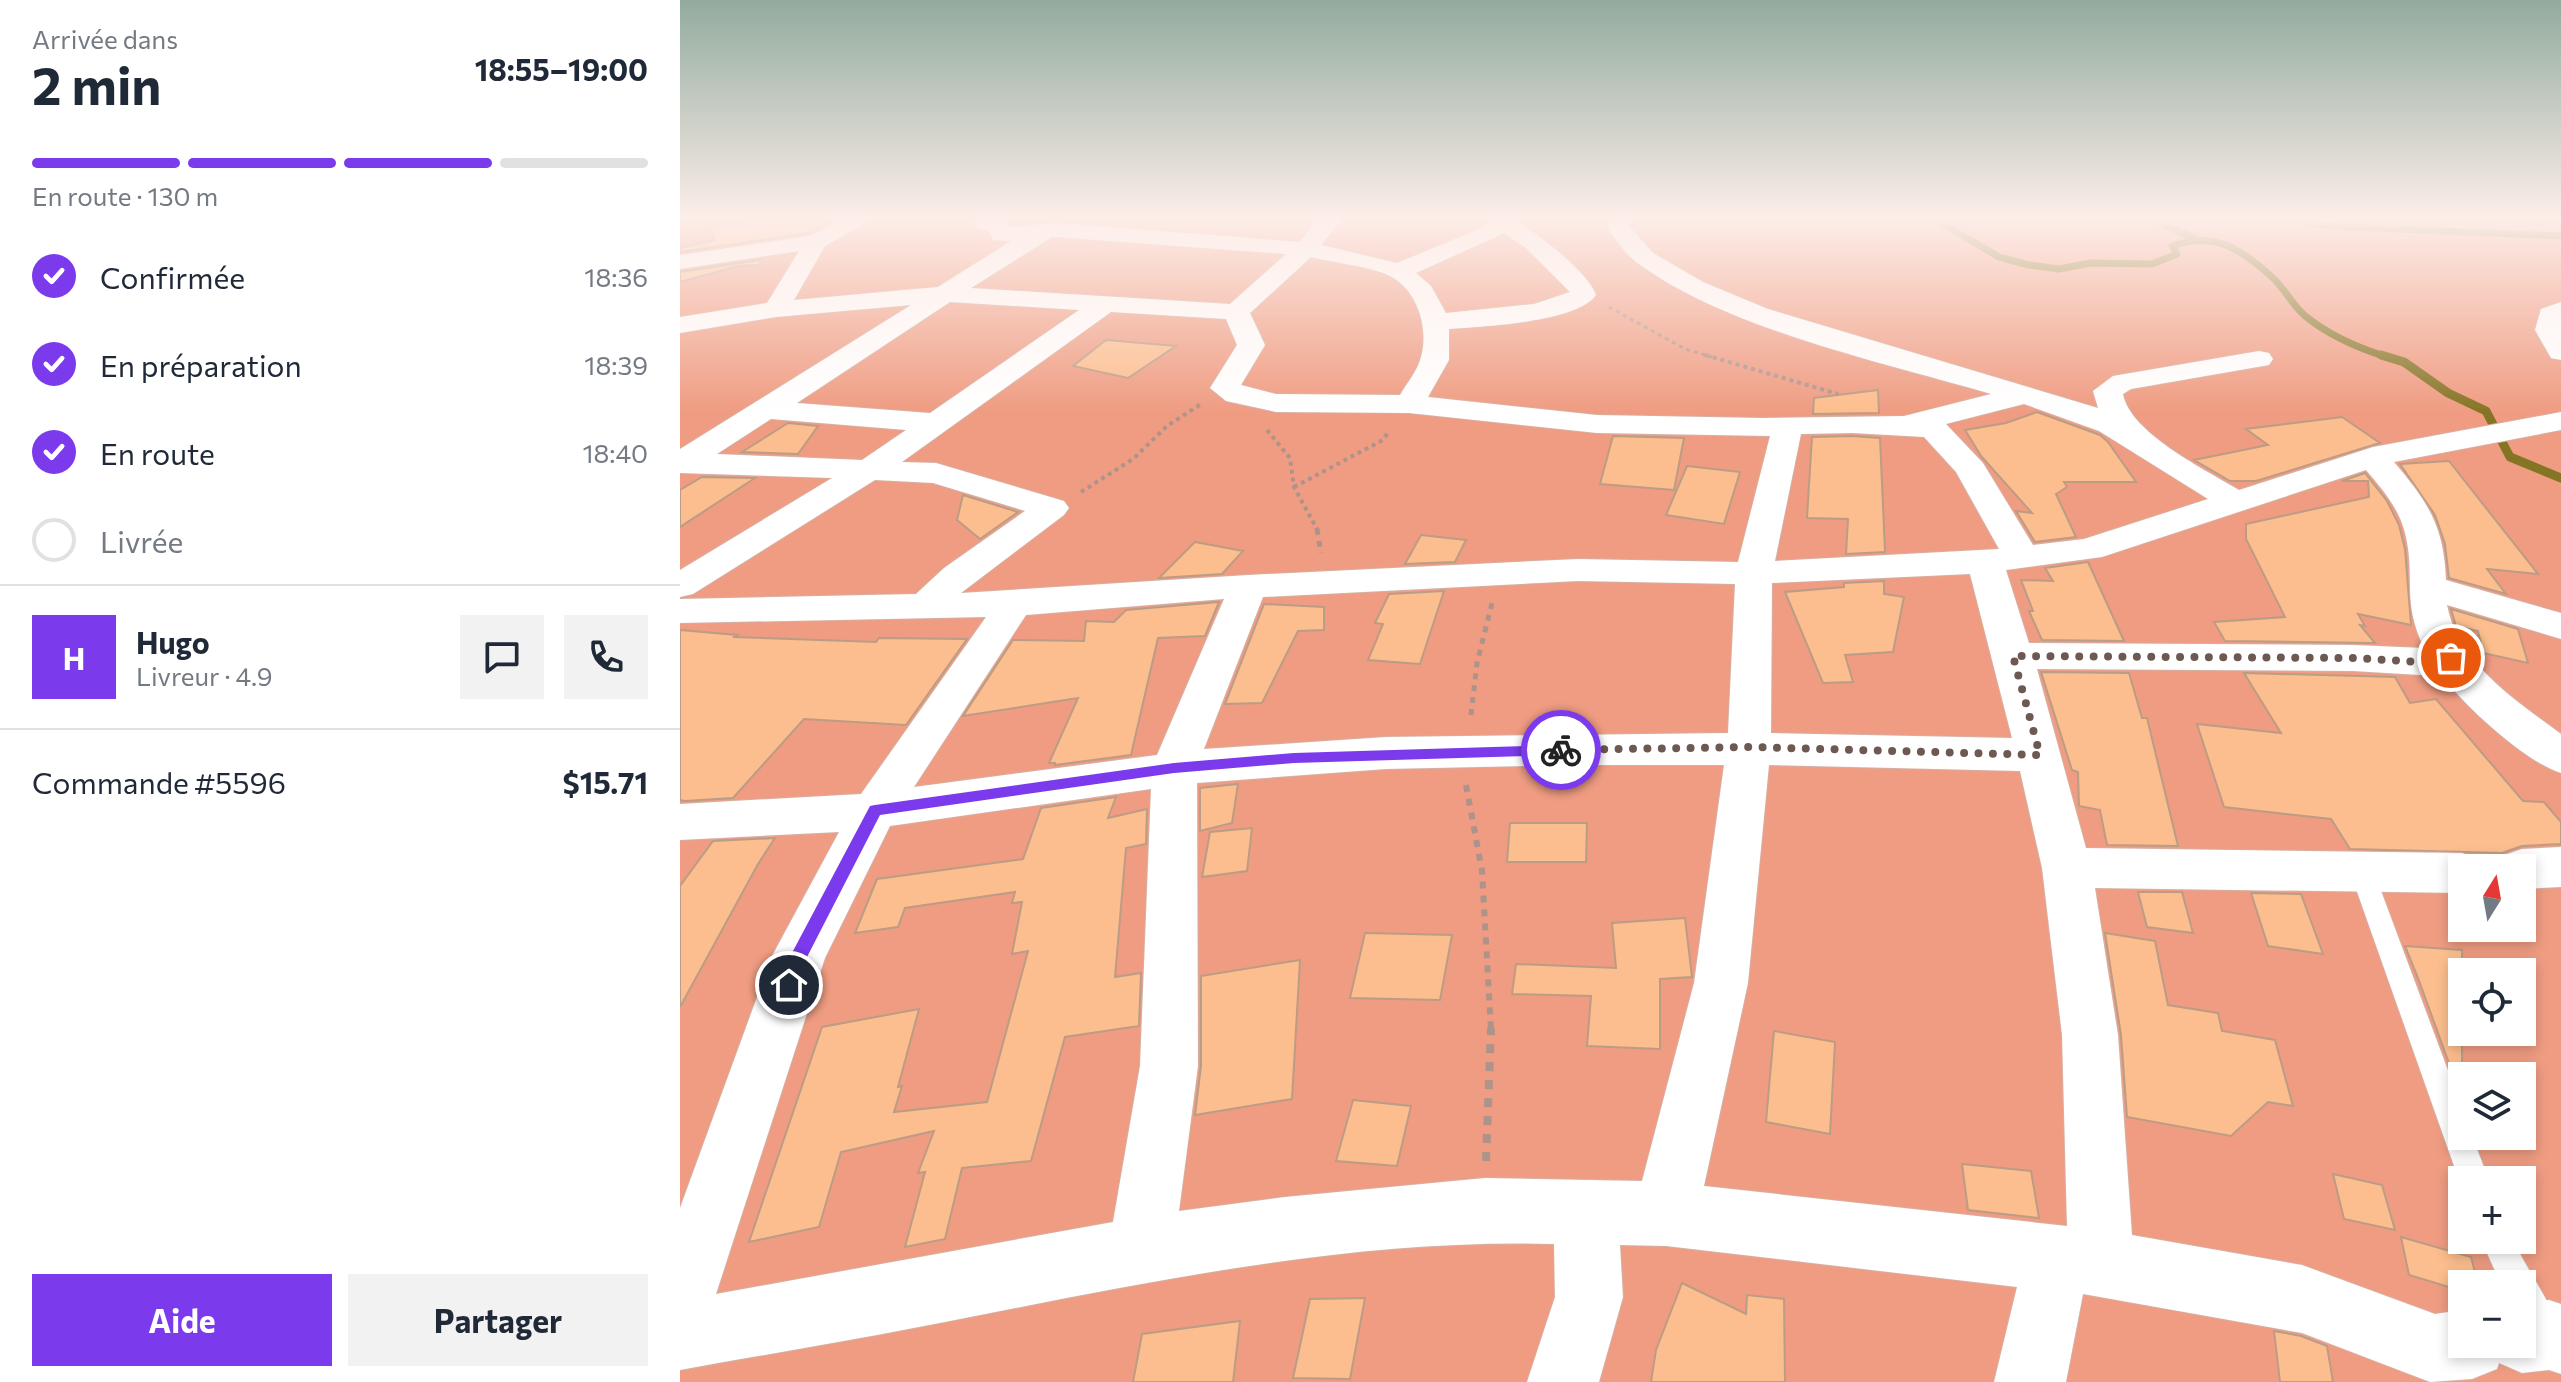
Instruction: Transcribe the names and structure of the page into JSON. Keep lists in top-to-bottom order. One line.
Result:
{"north":"top","page":{"heading":["2 min","Arrivée dans","18:55–19:00"],"panel":["Hugo","Livreur · 4.9","Commande #5596","$15.71"],"bar":"En route · 130 m","list":[["Confirmée","18:36"],["En préparation","18:39"],["En route","18:40"],"Livrée"],"round":"H","map_buttons":["+","−"],"buttons":["Aide","Partager"]}}
